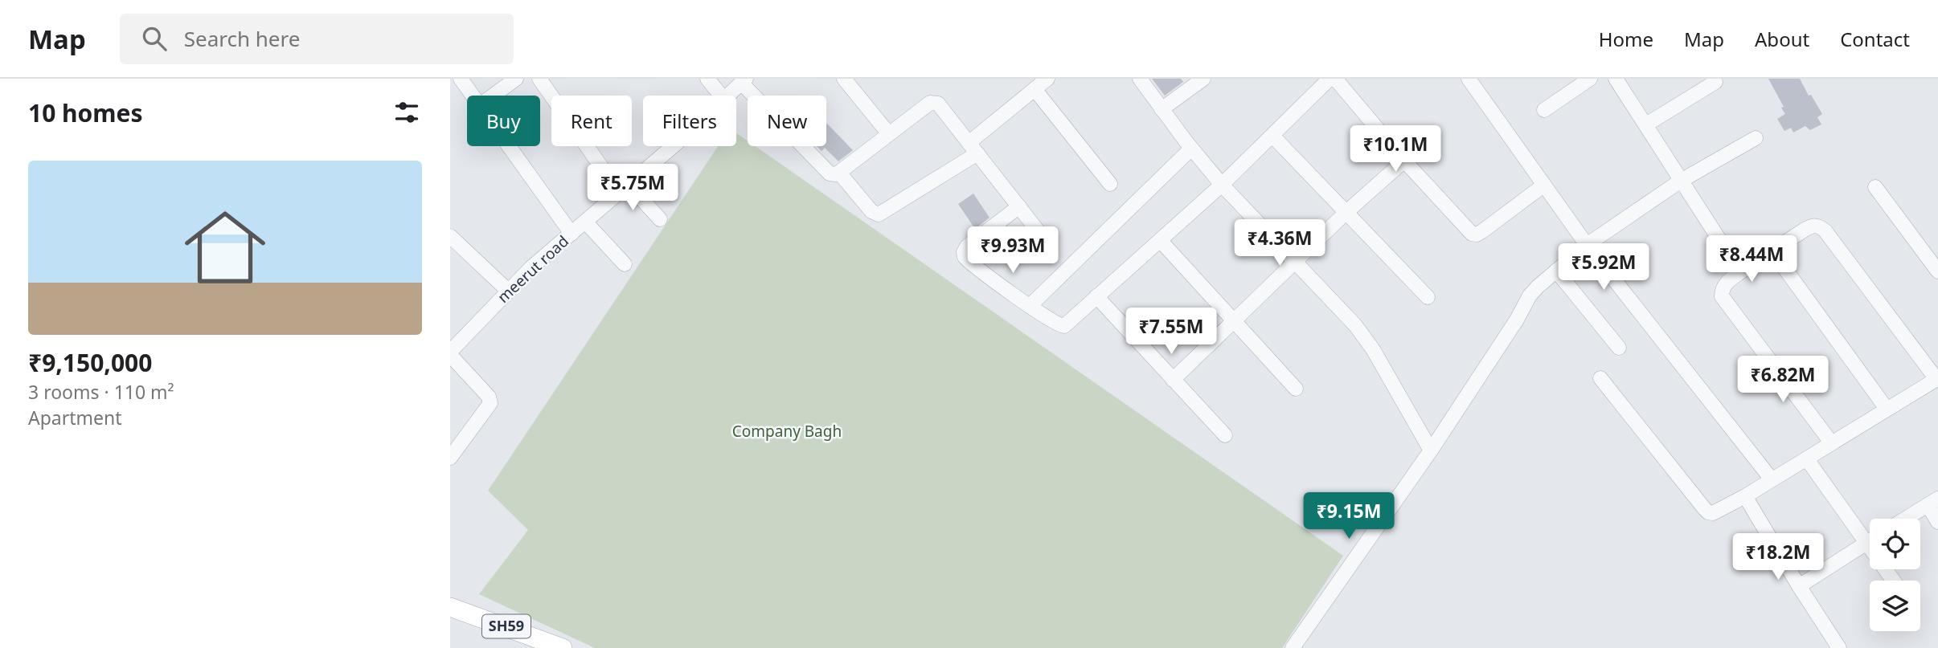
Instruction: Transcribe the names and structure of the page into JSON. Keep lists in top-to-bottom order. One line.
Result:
{"streets":{"main road":["SH59"],"street":["meerut road"]},"parks":["Company Bagh"],"page":{"header":"Map","search":"Search here","nav":["Home","Map","About","Contact"],"heading":"10 homes","chip":["Buy","Rent","Filters","New"],"price":["₹10.1M","₹5.75M","₹4.36M","₹9.93M","₹8.44M","₹5.92M","₹7.55M","₹6.82M","₹9.15M","₹18.2M"],"list":[{"name":"₹9,150,000","note":"3 rooms · 110 m² · Apartment"}]}}
